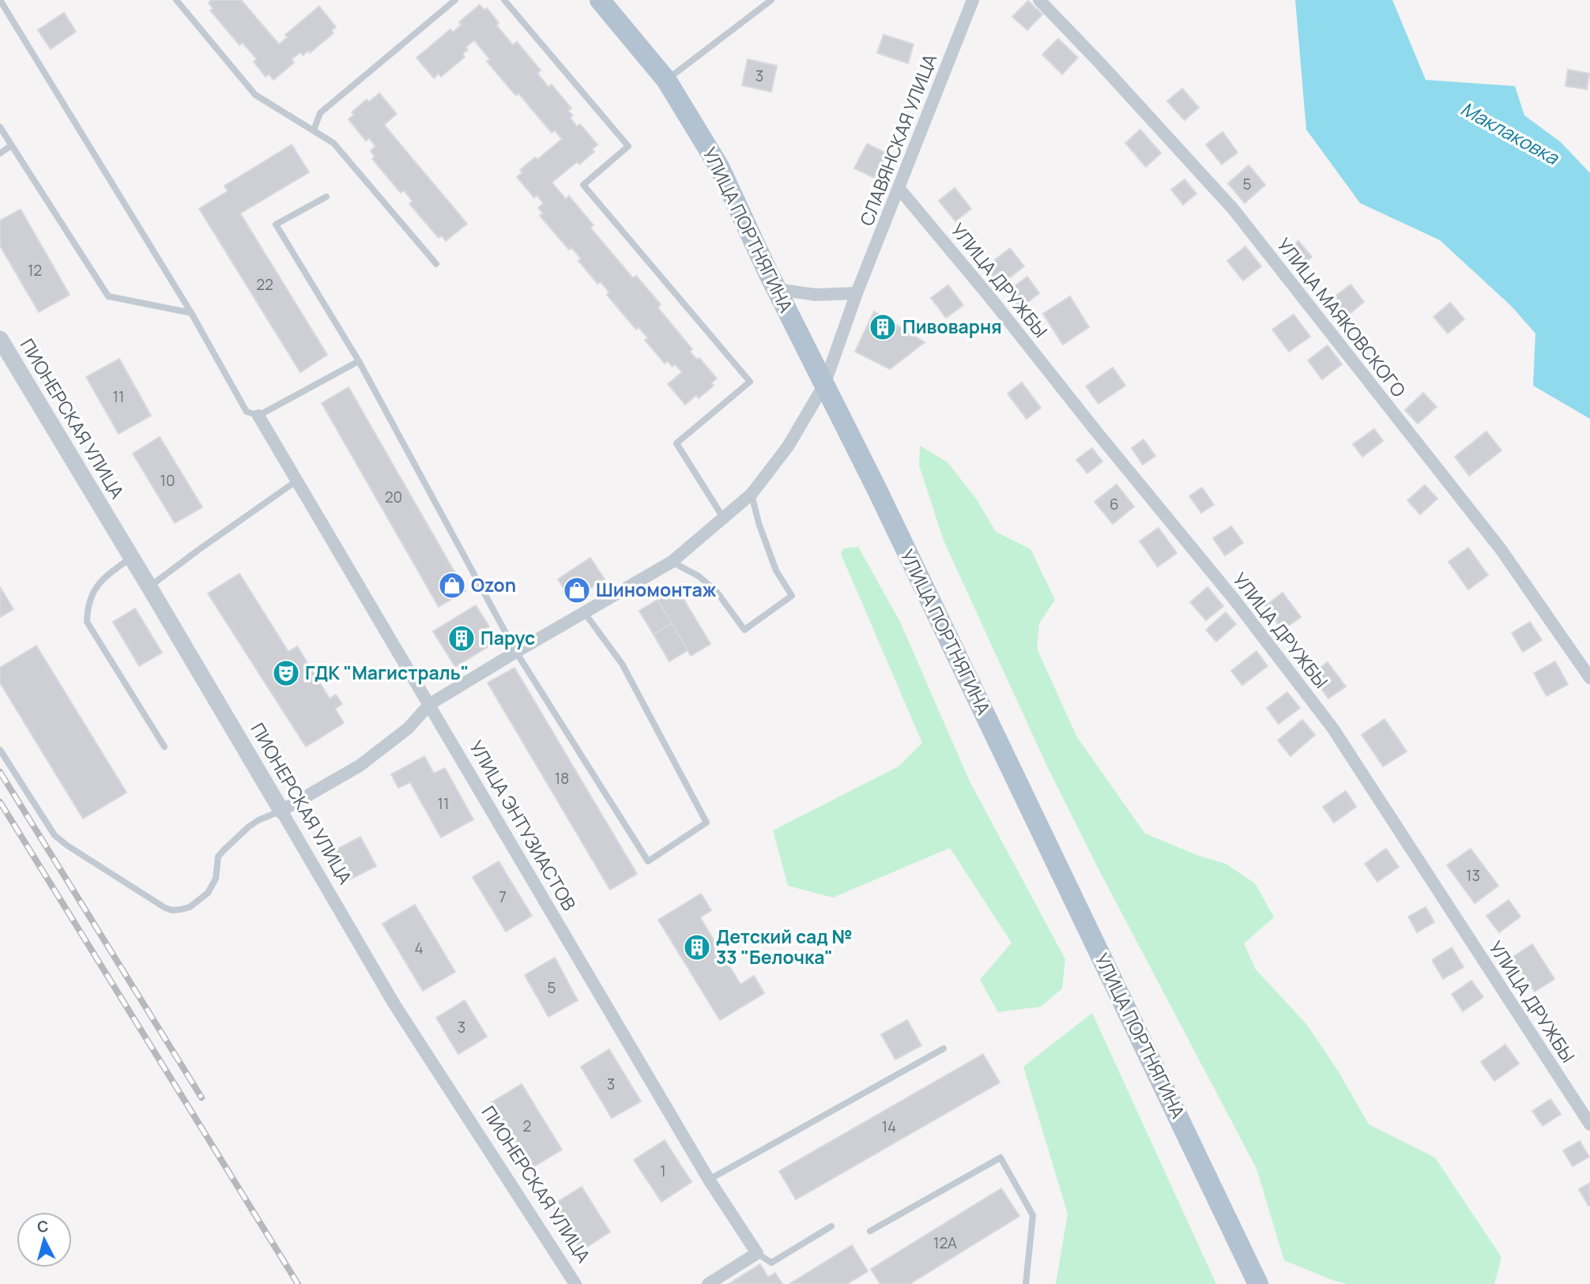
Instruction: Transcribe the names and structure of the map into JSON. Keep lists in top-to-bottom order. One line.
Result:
{"streets":{"main road":["УЛИЦА ПОРТНЯГИНА"],"street":["СЛАВЯНСКАЯ УЛИЦА","УЛИЦА ДРУЖБЫ","УЛИЦА МАЯКОВСКОГО","ПИОНЕРСКАЯ УЛИЦА","УЛИЦА ЭНТУЗИАСТОВ"]},"crossings":[["СЛАВЯНСКАЯ УЛИЦА","УЛИЦА ПОРТНЯГИНА"],["СЛАВЯНСКАЯ УЛИЦА","УЛИЦА ДРУЖБЫ"],["СЛАВЯНСКАЯ УЛИЦА","ПИОНЕРСКАЯ УЛИЦА"],["СЛАВЯНСКАЯ УЛИЦА","УЛИЦА ЭНТУЗИАСТОВ"]],"water":["Маклаковка"],"places":{"building":["Пивоварня","Парус","Детский сад № 33 \"Белочка\""],"shop":["Ozon","Шиномонтаж"],"theatre":["ГДК \"Магистраль\""]},"house_numbers":["3","5","12","22","11","10","20","6","18","11","13","7","4","5","3","3","2","14","1","12А"],"north":"top"}
